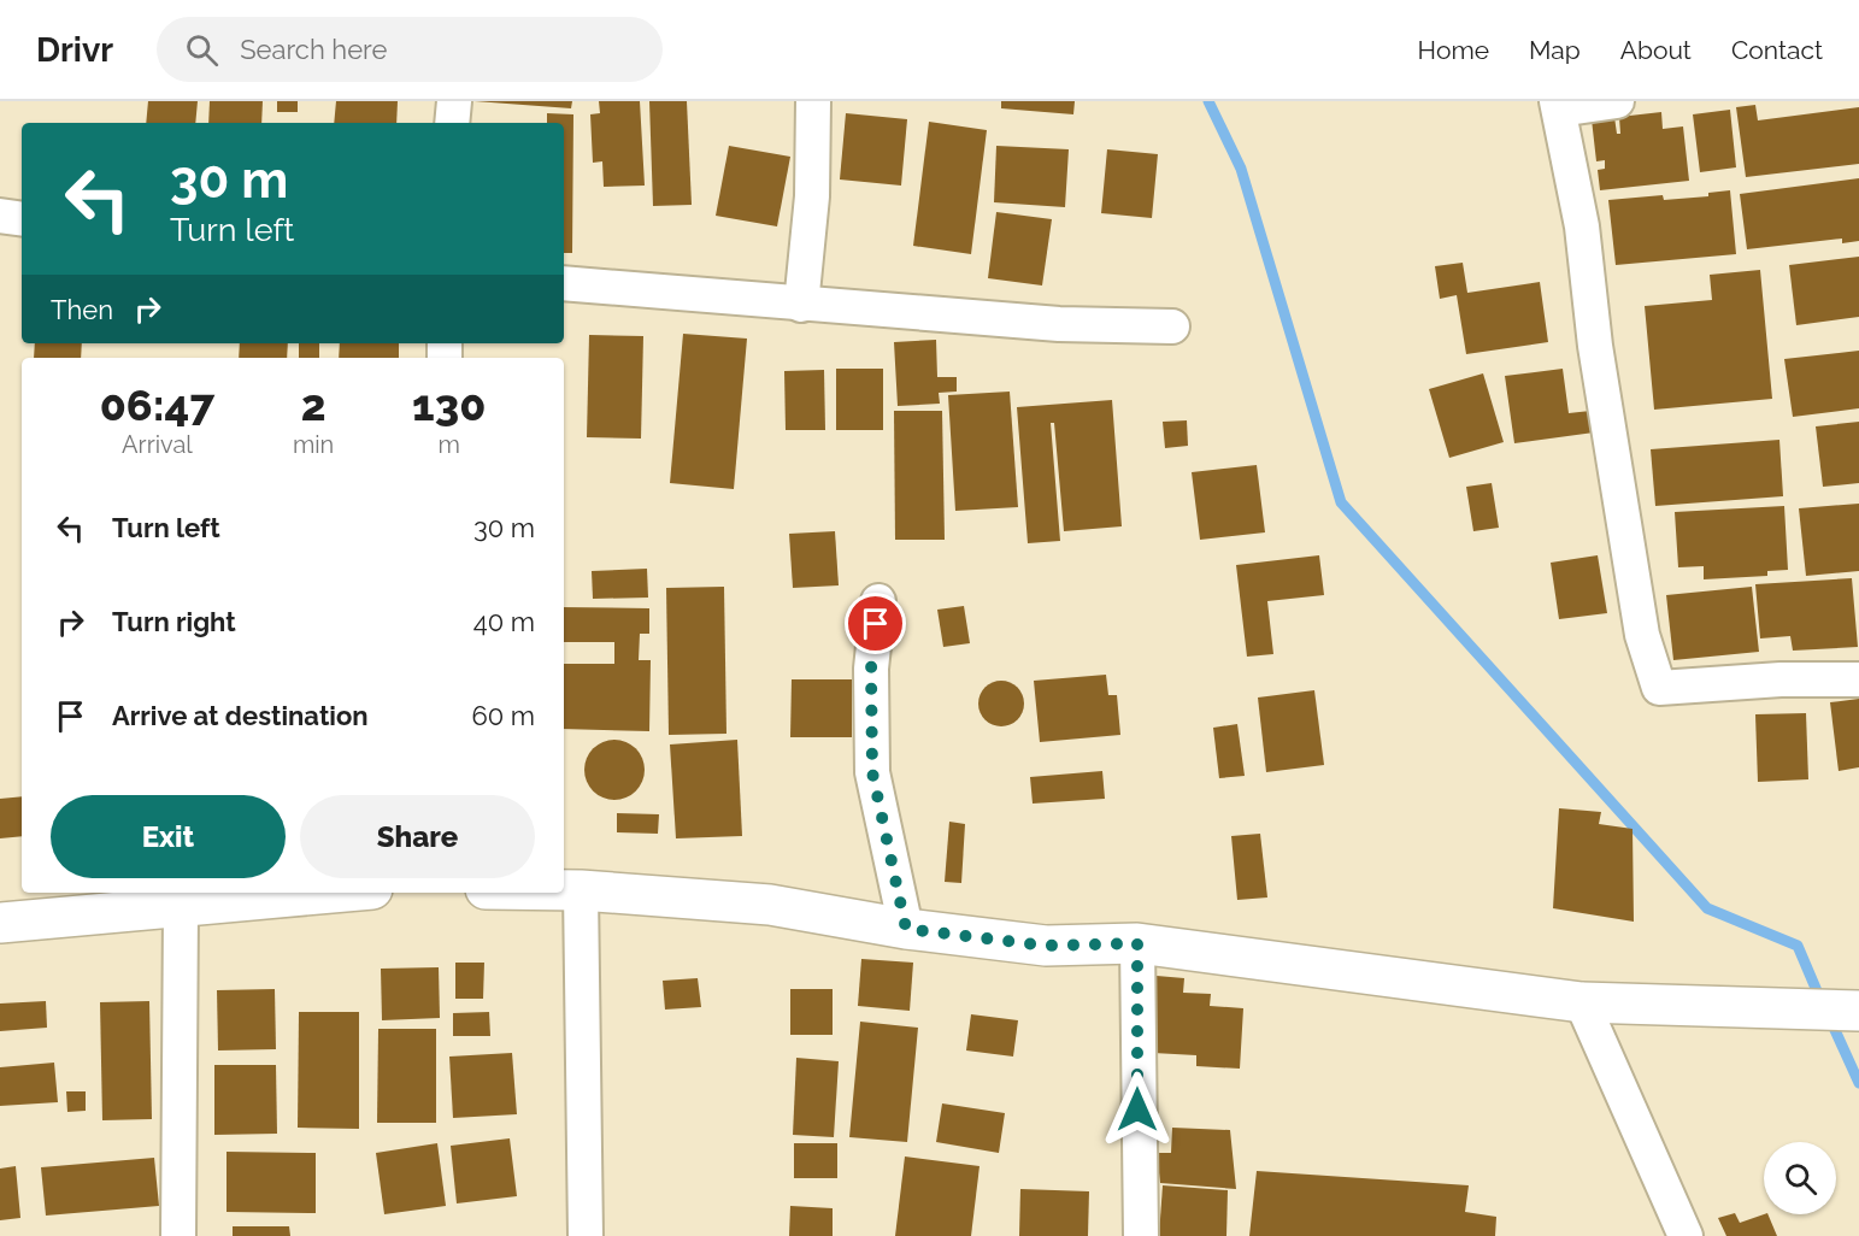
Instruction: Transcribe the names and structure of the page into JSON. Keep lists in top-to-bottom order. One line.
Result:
{"page":{"header":"Drivr","search":"Search here","nav":["Home","Map","About","Contact"],"turn":["30 m","Turn left"],"then":"Then","eta":["06:47","Arrival","2","min","130","m"],"list":[{"name":"Turn left","value":"30 m"},{"name":"Turn right","value":"40 m"},{"name":"Arrive at destination","value":"60 m"}],"buttons":["Exit","Share"]}}
